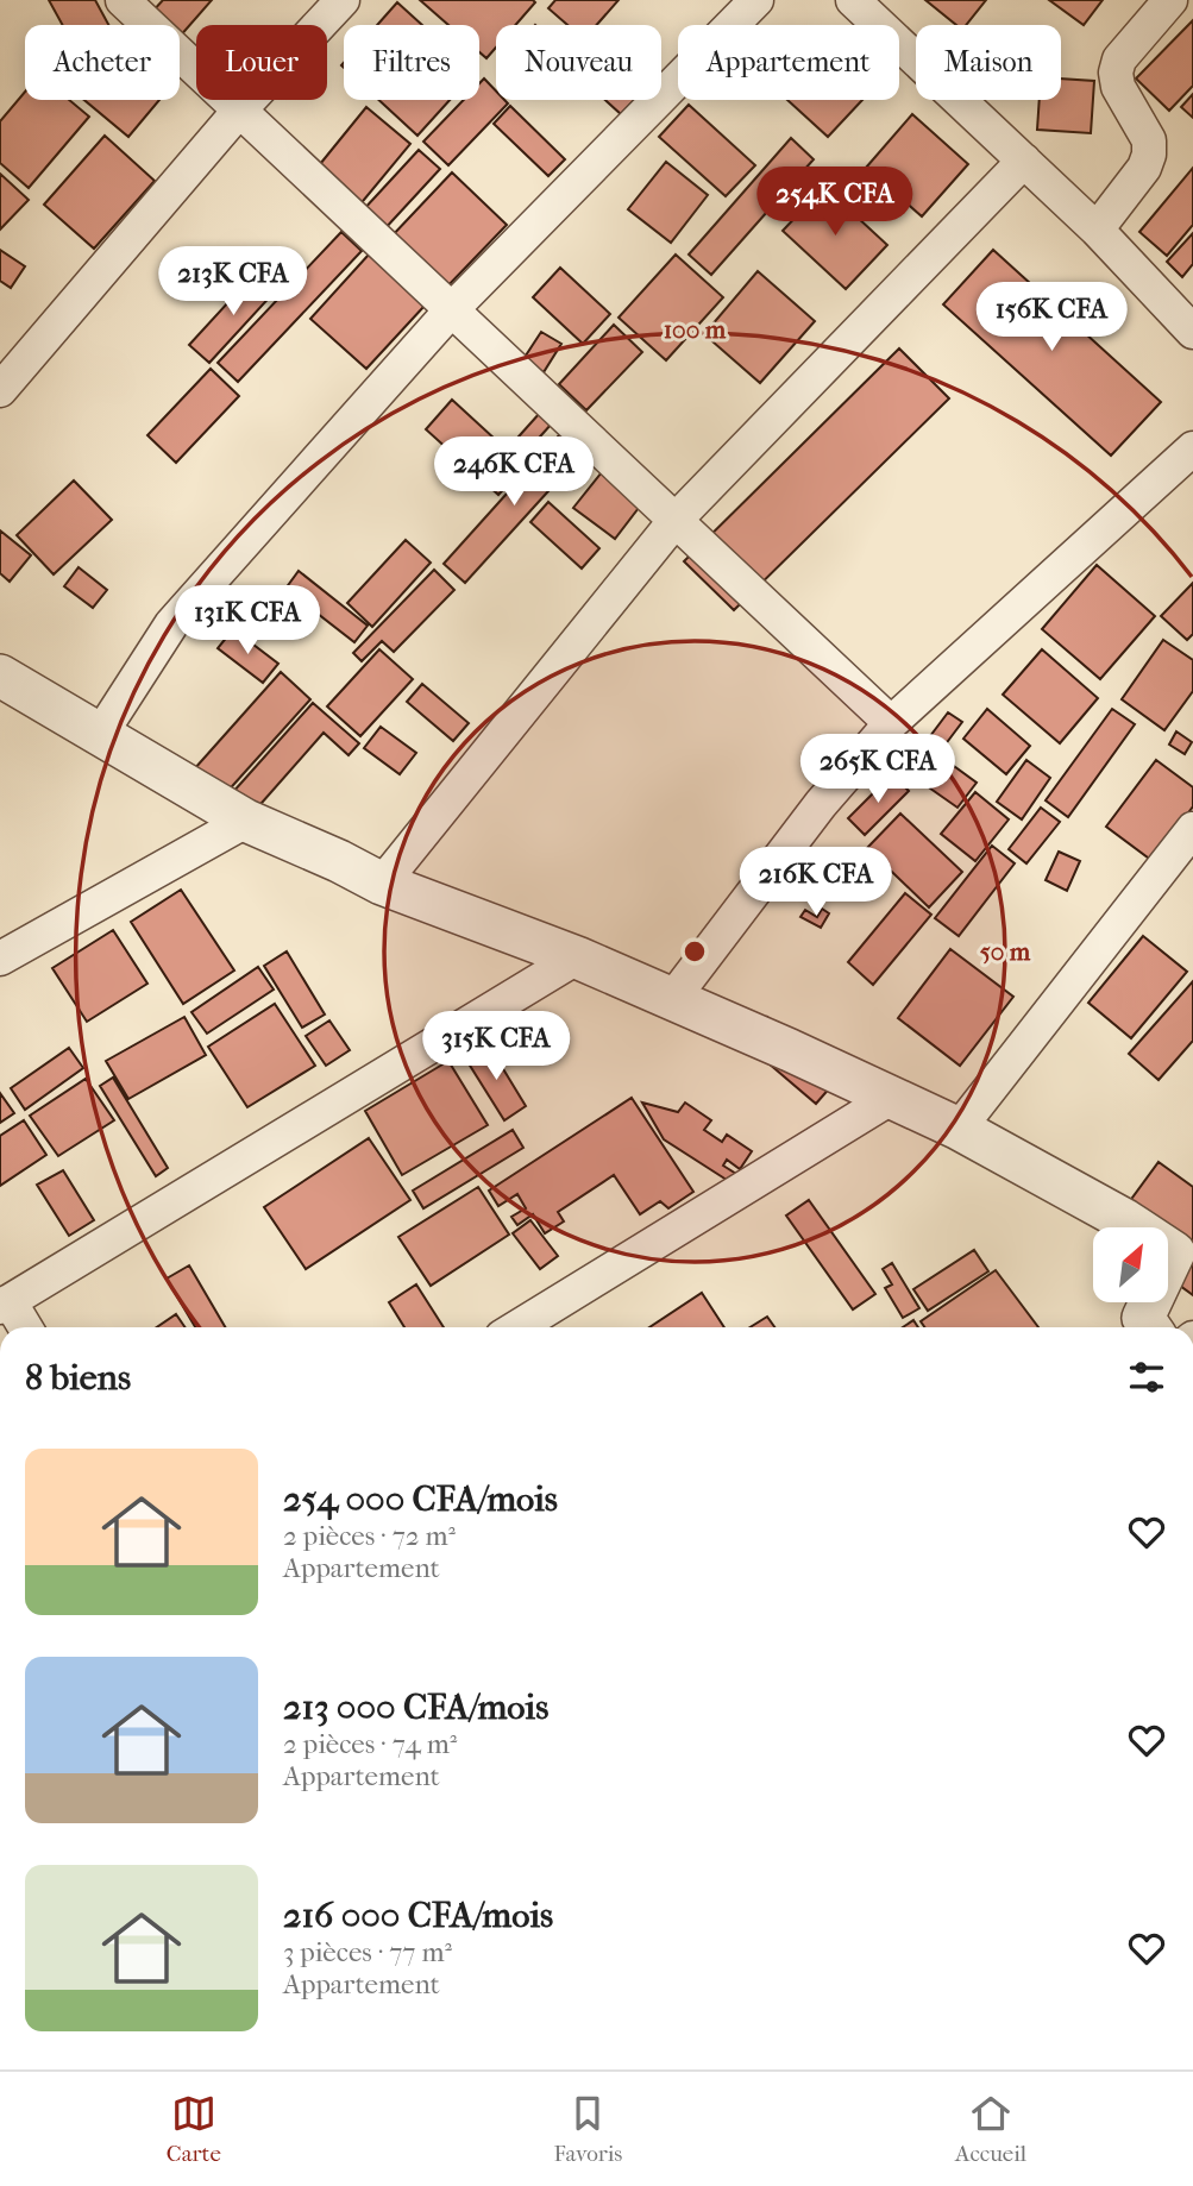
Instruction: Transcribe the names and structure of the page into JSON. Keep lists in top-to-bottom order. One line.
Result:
{"north":"top right","page":{"chip":["Acheter","Louer","Filtres","Nouveau","Appartement","Maison"],"price":["254K CFA","213K CFA","156K CFA","246K CFA","131K CFA","265K CFA","216K CFA","315K CFA"],"heading":"8 biens","list":[{"name":"254 000 CFA/mois","note":"2 pièces · 72 m² · Appartement"},{"name":"213 000 CFA/mois","note":"2 pièces · 74 m² · Appartement"},{"name":"216 000 CFA/mois","note":"3 pièces · 77 m² · Appartement"}],"tabs":["Carte","Favoris","Accueil"]},"rings":["100 m","50 m"]}
